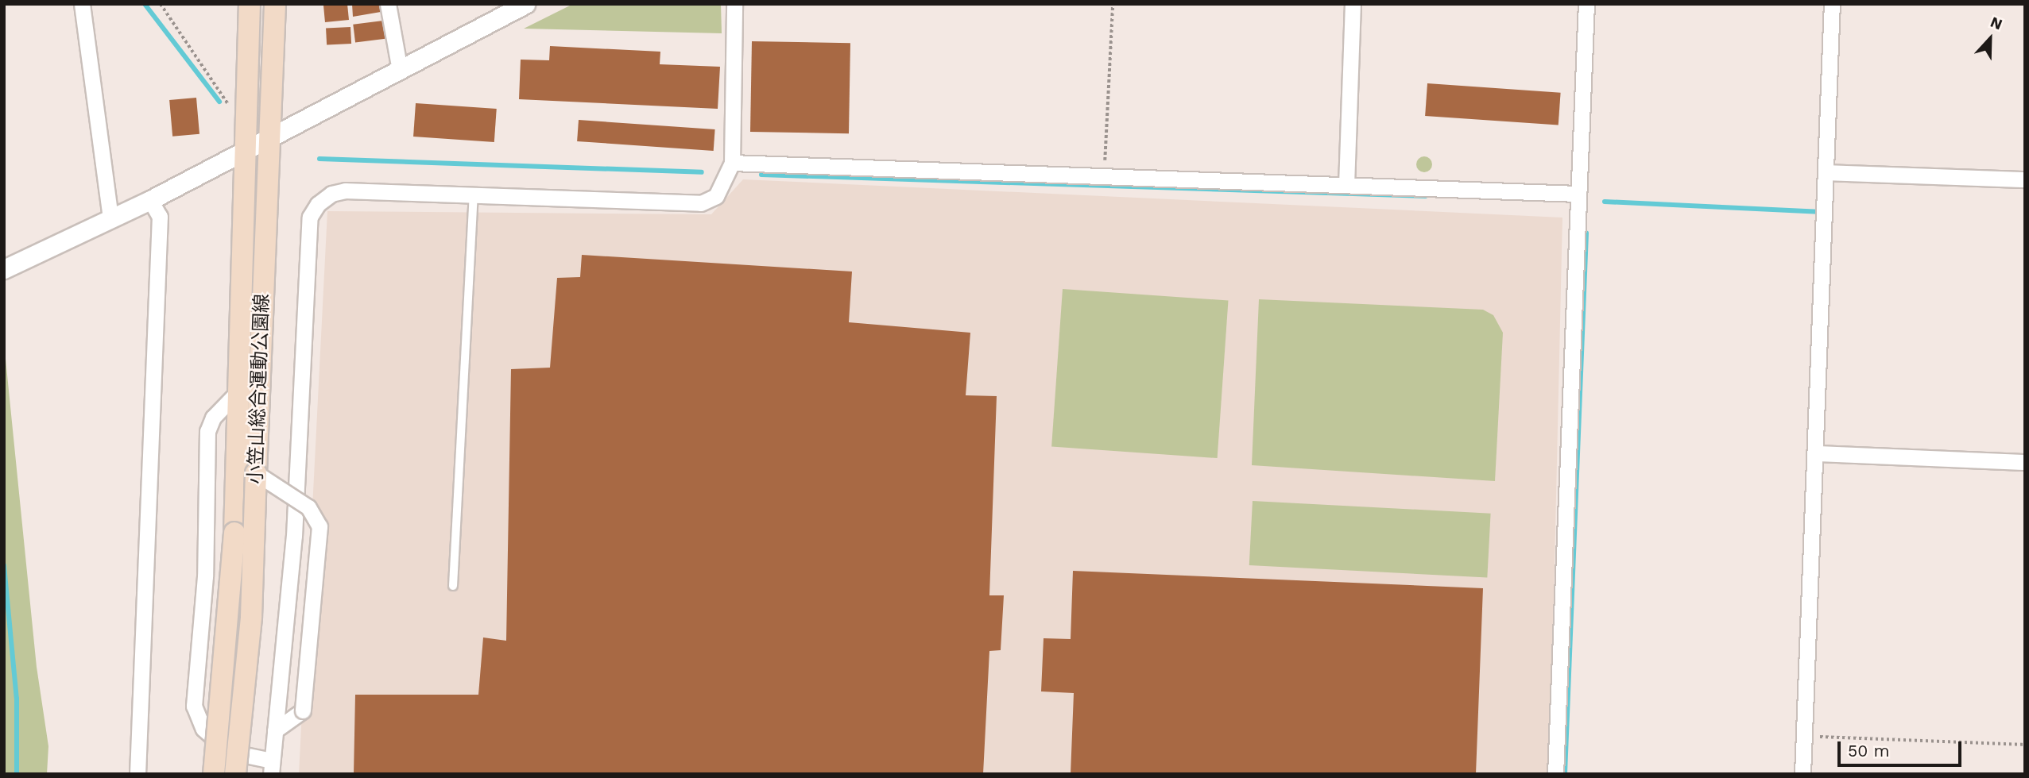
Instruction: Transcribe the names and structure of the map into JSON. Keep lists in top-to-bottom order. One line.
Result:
{"streets":{"main road":["小笠山総合運動公園線"]},"scale_bar":"50 m","north":"top"}
